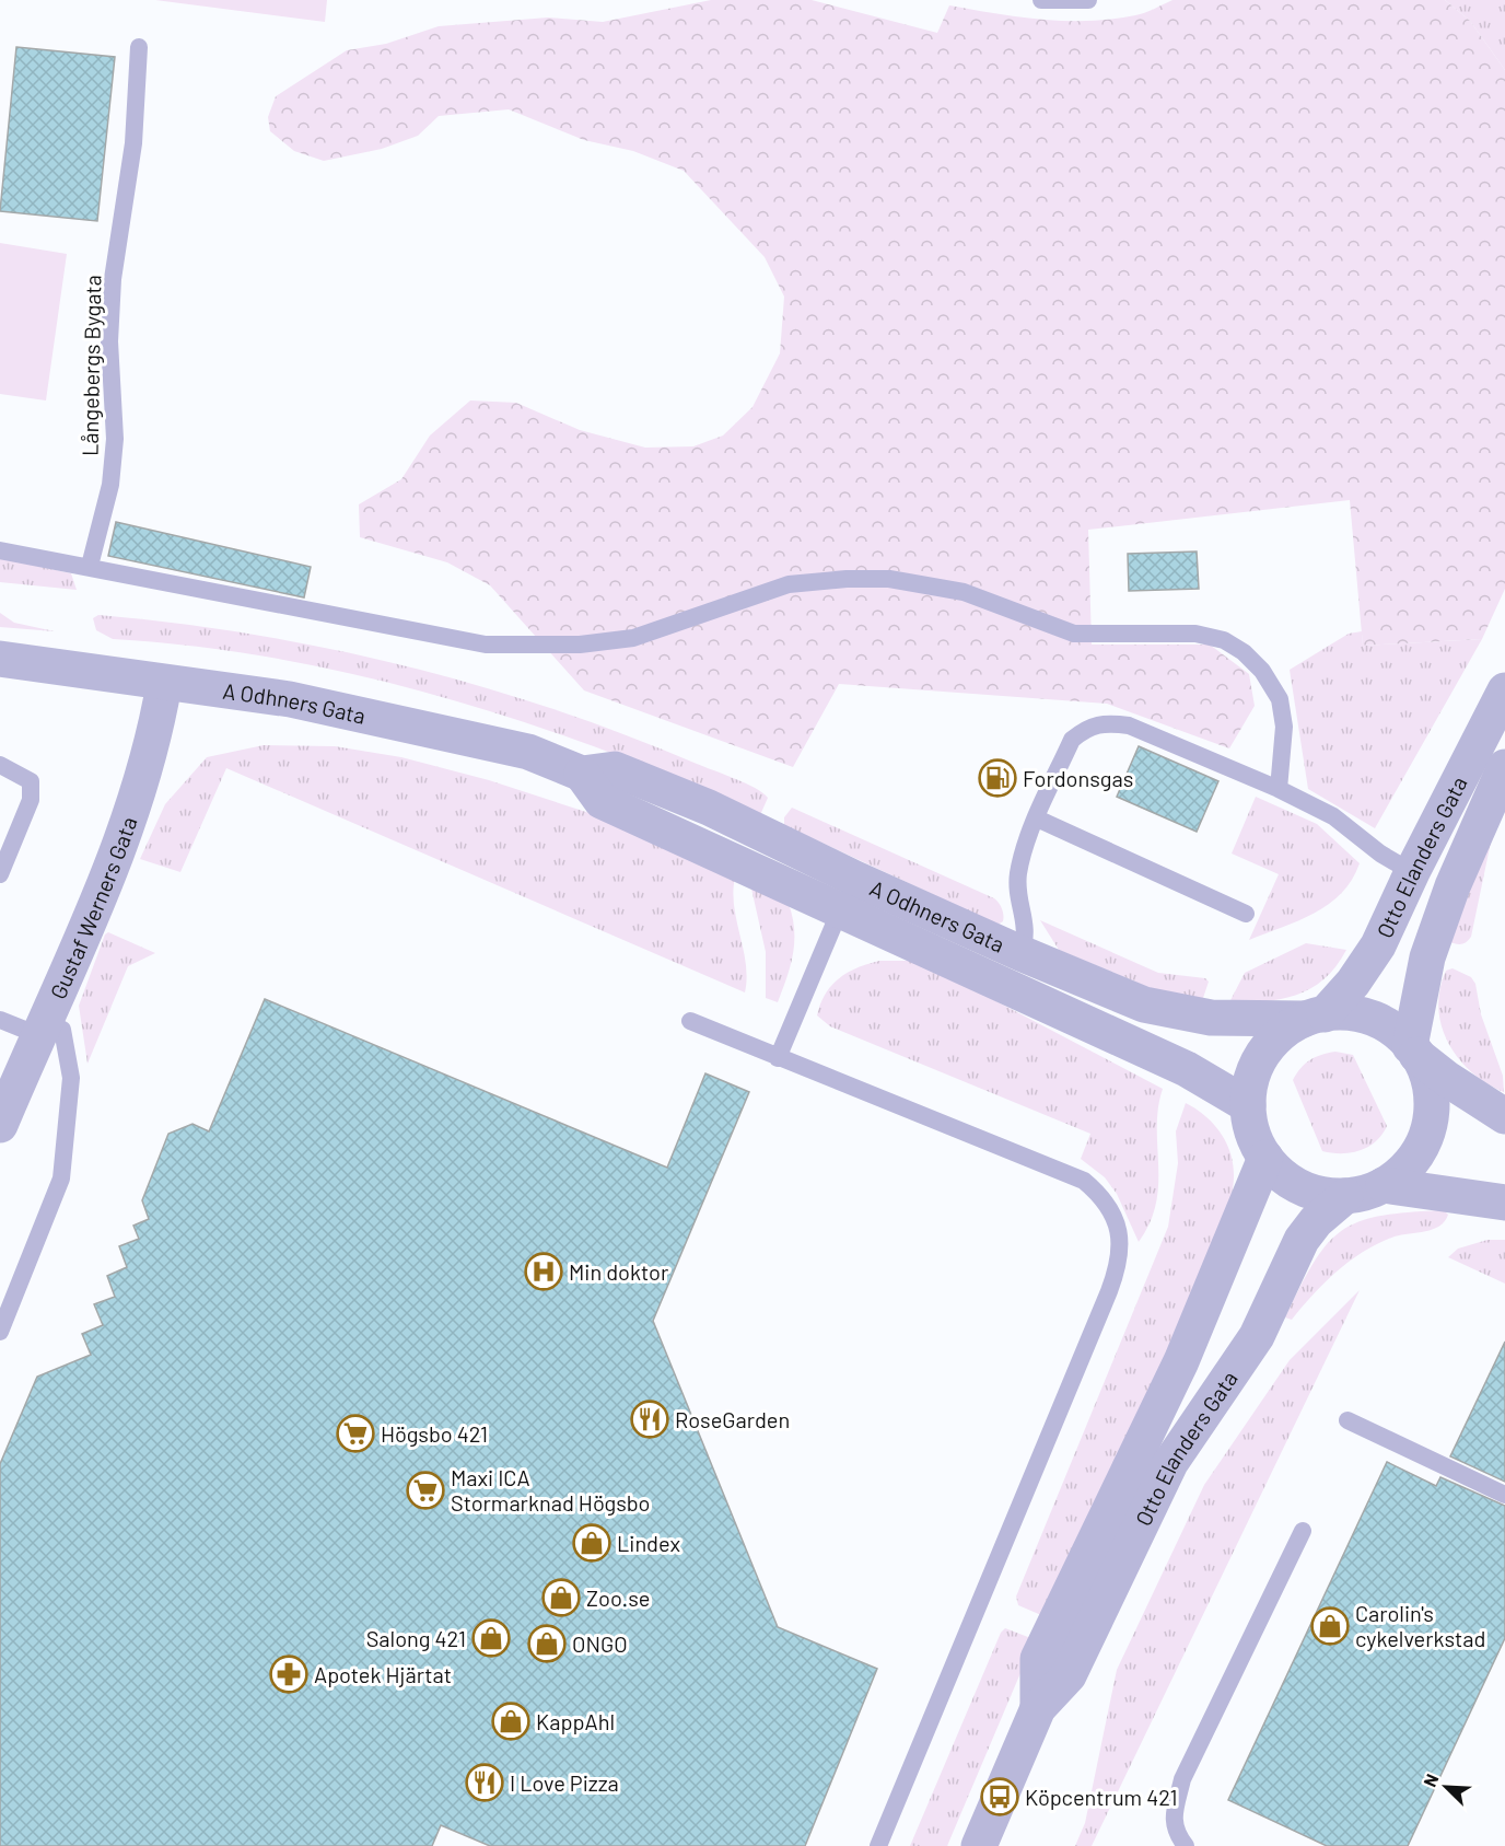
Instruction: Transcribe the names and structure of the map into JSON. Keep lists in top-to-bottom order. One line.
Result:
{"streets":{"street":["A Odhners Gata","Otto Elanders Gata","Gustaf Werners Gata"],"lane":["Långebergs Bygata"]},"crossings":[["A Odhners Gata","Otto Elanders Gata"],["A Odhners Gata","Gustaf Werners Gata"]],"places":{"fuel station":["Fordonsgas"],"hospital":["Min doktor"],"restaurant":["RoseGarden","I Love Pizza"],"supermarket":["Högsbo 421","Maxi ICA Stormarknad Högsbo"],"shop":["Lindex","Zoo.se","Carolin's cykelverkstad","Salong 421","ONGO","KappAhl"],"pharmacy":["Apotek Hjärtat"],"bus stop":["Köpcentrum 421"]},"north":"top left"}
